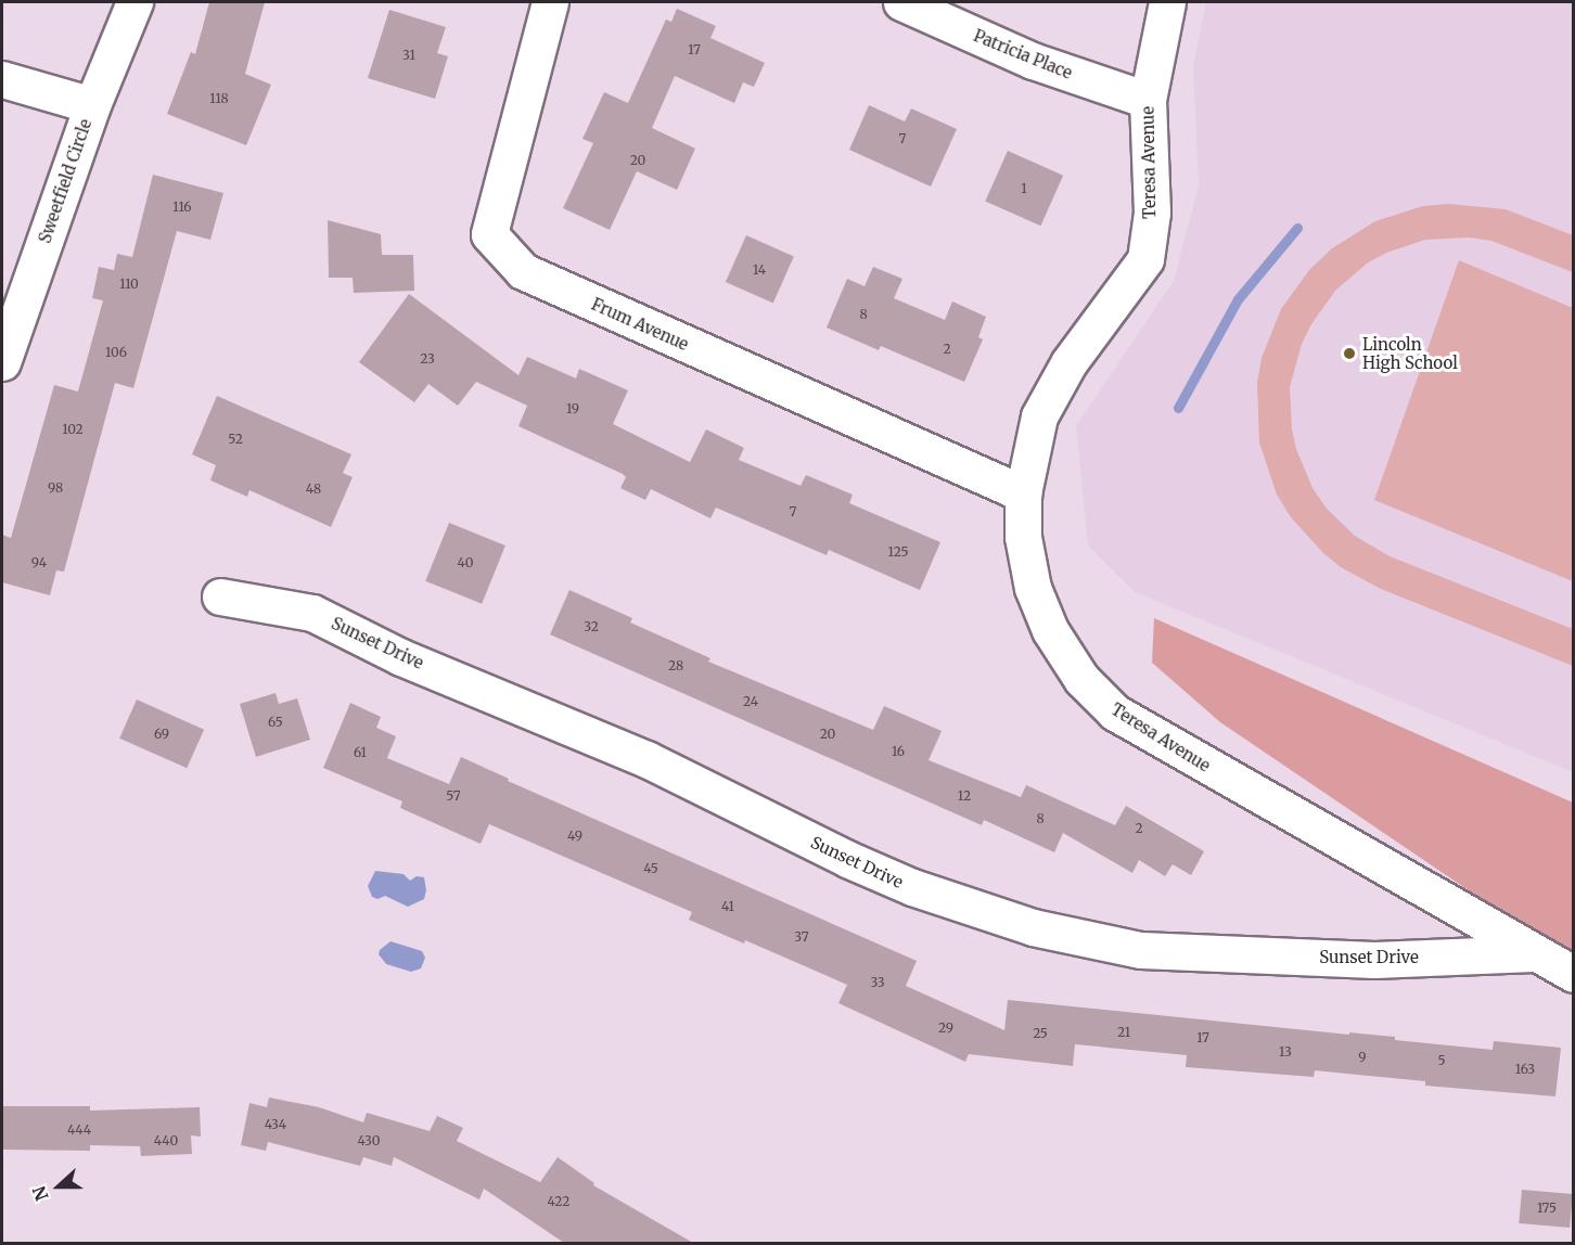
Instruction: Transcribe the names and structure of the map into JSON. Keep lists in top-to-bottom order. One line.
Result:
{"streets":{"street":["Patricia Place","Teresa Avenue","Sweetfield Circle","Frum Avenue","Sunset Drive"]},"crossings":[["Patricia Place","Teresa Avenue"],["Teresa Avenue","Frum Avenue"],["Teresa Avenue","Sunset Drive"]],"places":["Lincoln High School"],"house_numbers":["17","31","118","7","20","1","116","14","110","8","2","106","23","19","102","52","98","48","7","125","94","40","32","28","24","65","69","20","16","61","57","12","8","2","49","45","41","37","33","29","21","25","17","13","9","5","163","434","444","440","430","422","175"],"north":"left"}
